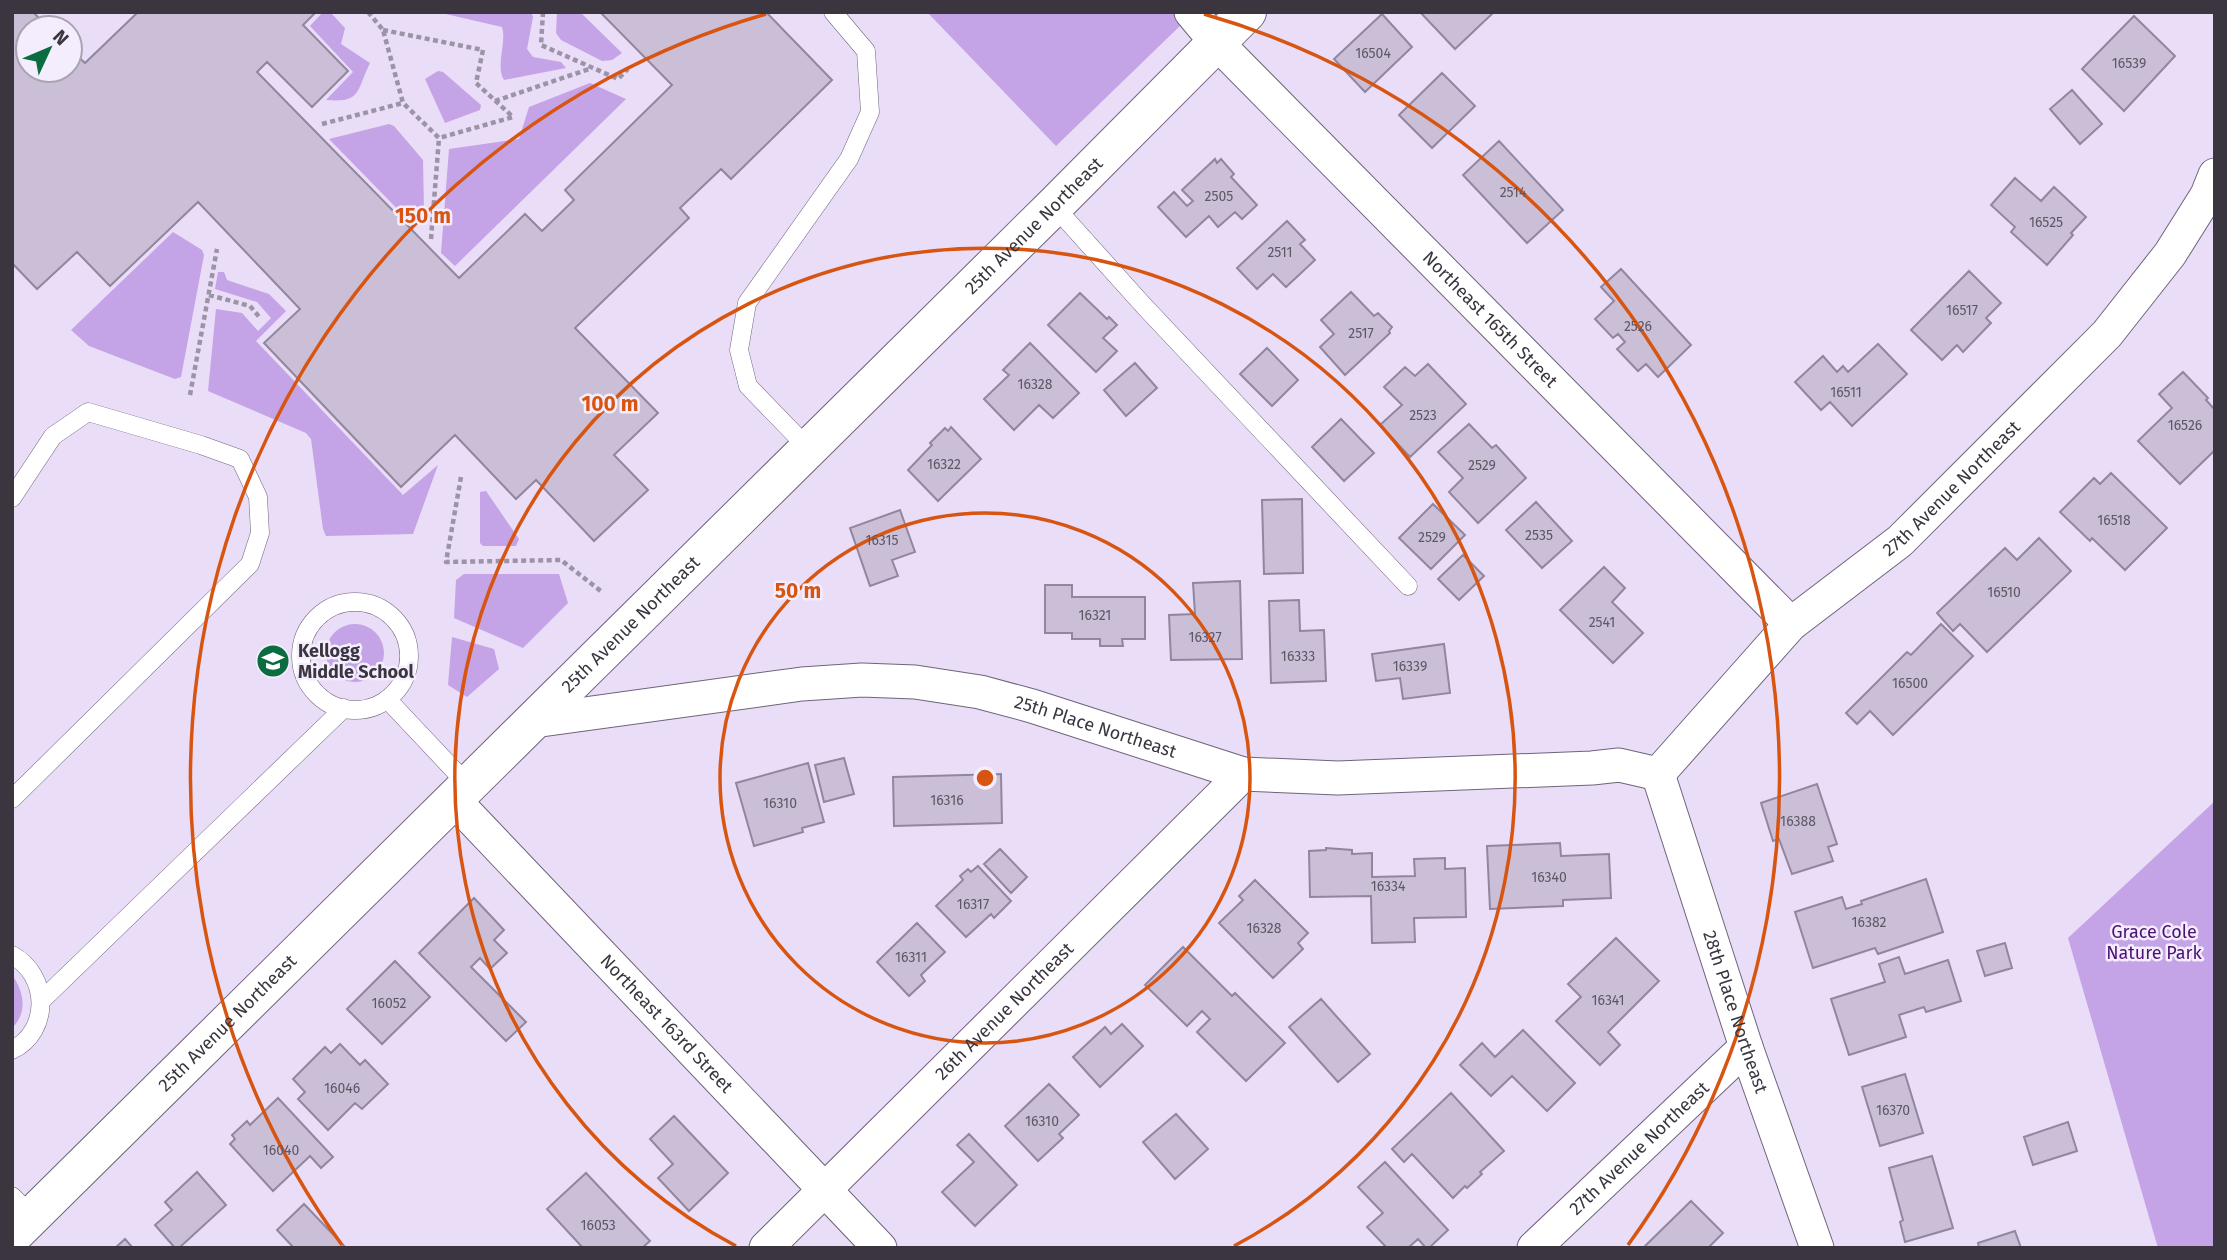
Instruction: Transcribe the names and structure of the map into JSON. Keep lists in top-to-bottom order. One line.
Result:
{"streets":{"street":["25th Avenue Northeast","Northeast 165th Street","27th Avenue Northeast","25th Place Northeast","26th Avenue Northeast","28th Place Northeast","Northeast 163rd Street"]},"crossings":[["25th Avenue Northeast","Northeast 165th Street"],["25th Avenue Northeast","25th Place Northeast"],["25th Avenue Northeast","Northeast 163rd Street"],["Northeast 165th Street","27th Avenue Northeast"],["27th Avenue Northeast","25th Place Northeast"],["27th Avenue Northeast","28th Place Northeast"],["25th Place Northeast","26th Avenue Northeast"],["25th Place Northeast","28th Place Northeast"],["26th Avenue Northeast","Northeast 163rd Street"]],"parks":["Grace Cole Nature Park"],"places":{"school or university":["Kellogg Middle School"]},"house_numbers":["16504","16539","2514","2505","16525","2511","16517","2526","2517","16328","16511","2523","16526","16322","2529","16518","2535","2529","16315","16510","16321","2541","16327","16333","16339","16500","16316","16310","16388","16340","16334","16317","16382","16328","16311","16341","16052","16046","16370","16310","16040","16053"],"north":"top right","rings":["150 m","100 m","50 m"]}
